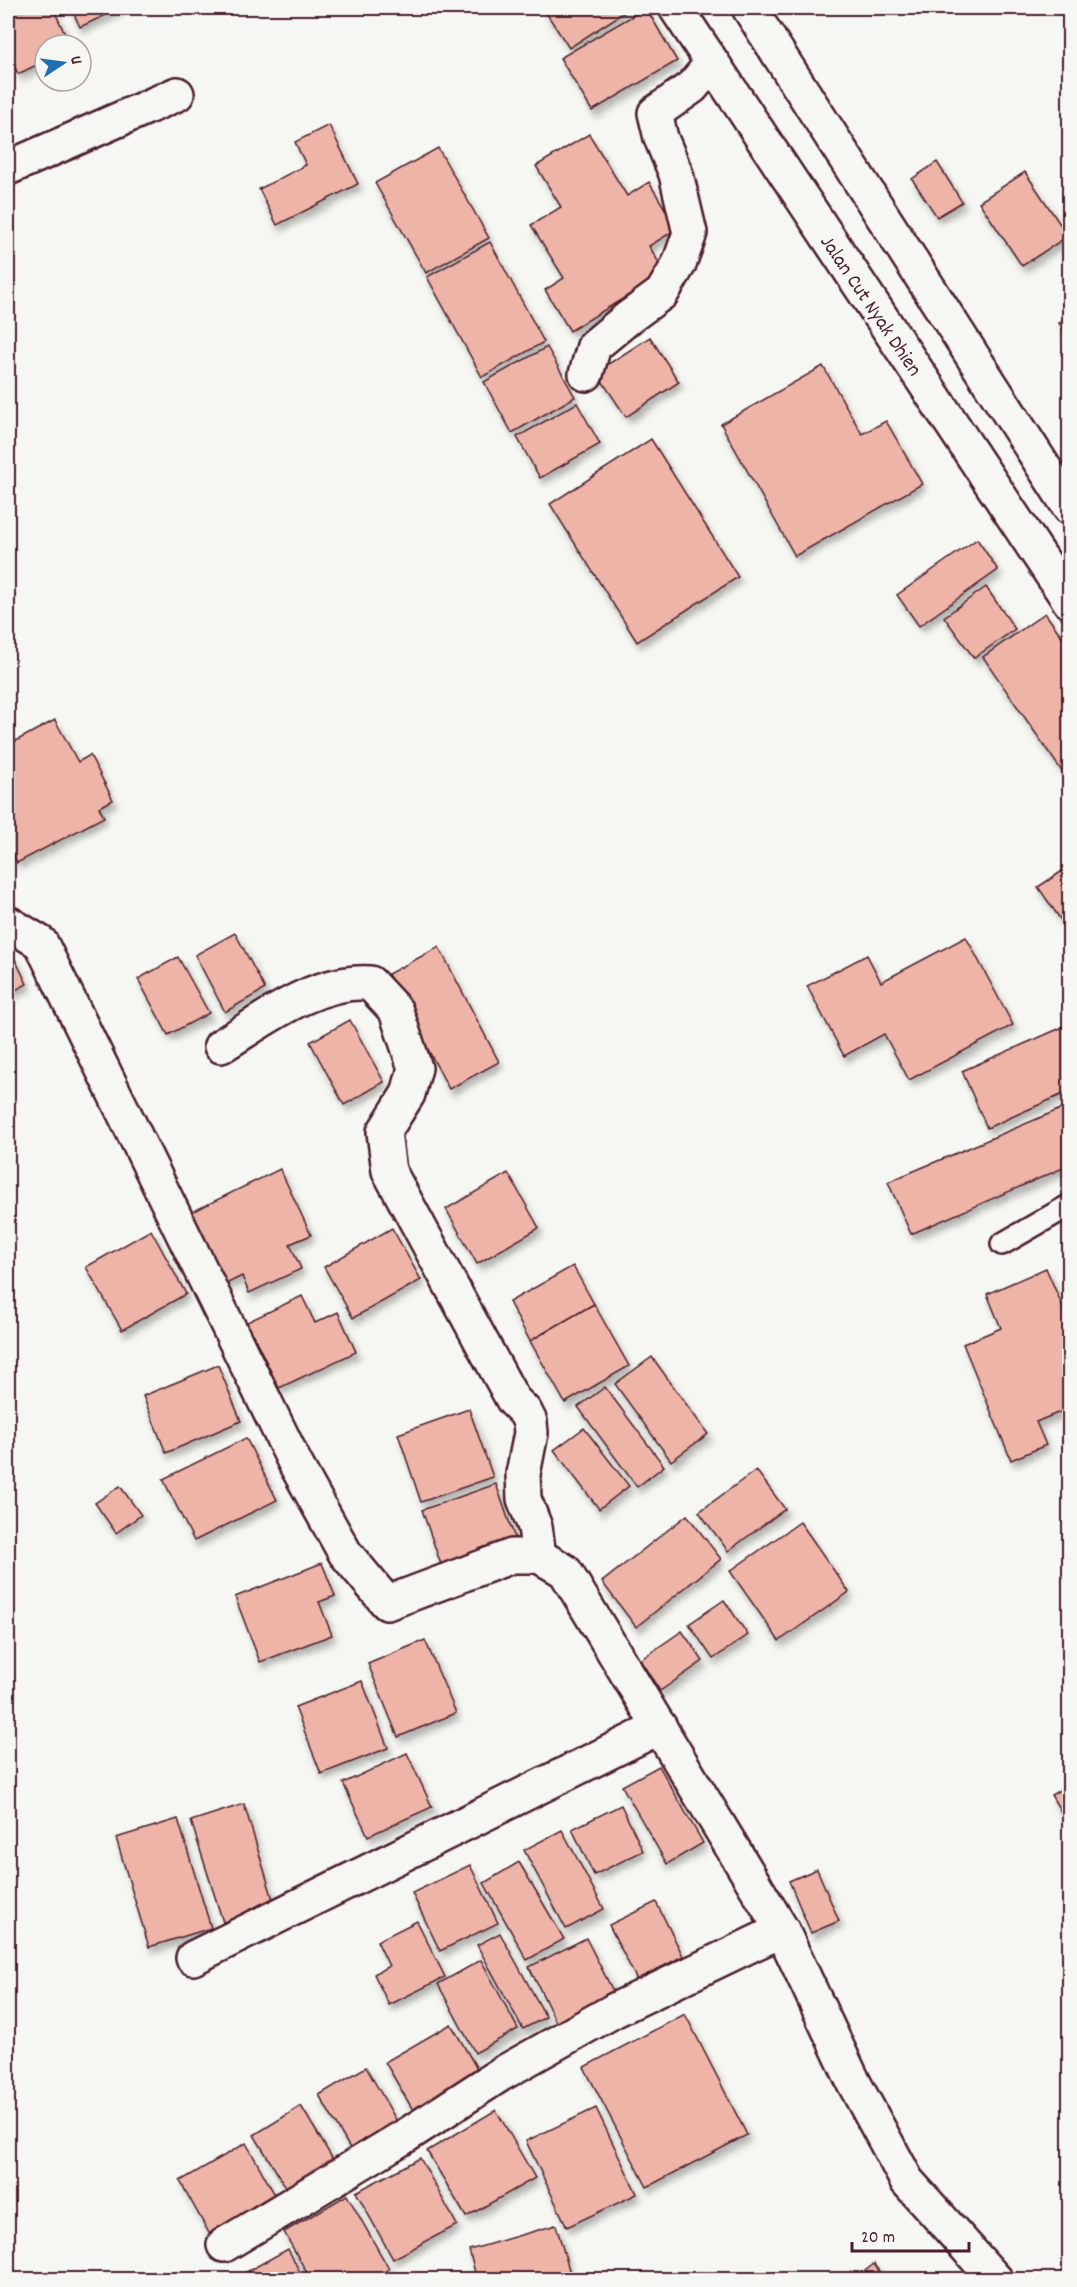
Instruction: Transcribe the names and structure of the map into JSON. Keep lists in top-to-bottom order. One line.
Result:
{"streets":{"main road":["Jalan Cut Nyak Dhien"]},"scale_bar":"20 m","north":"right"}
